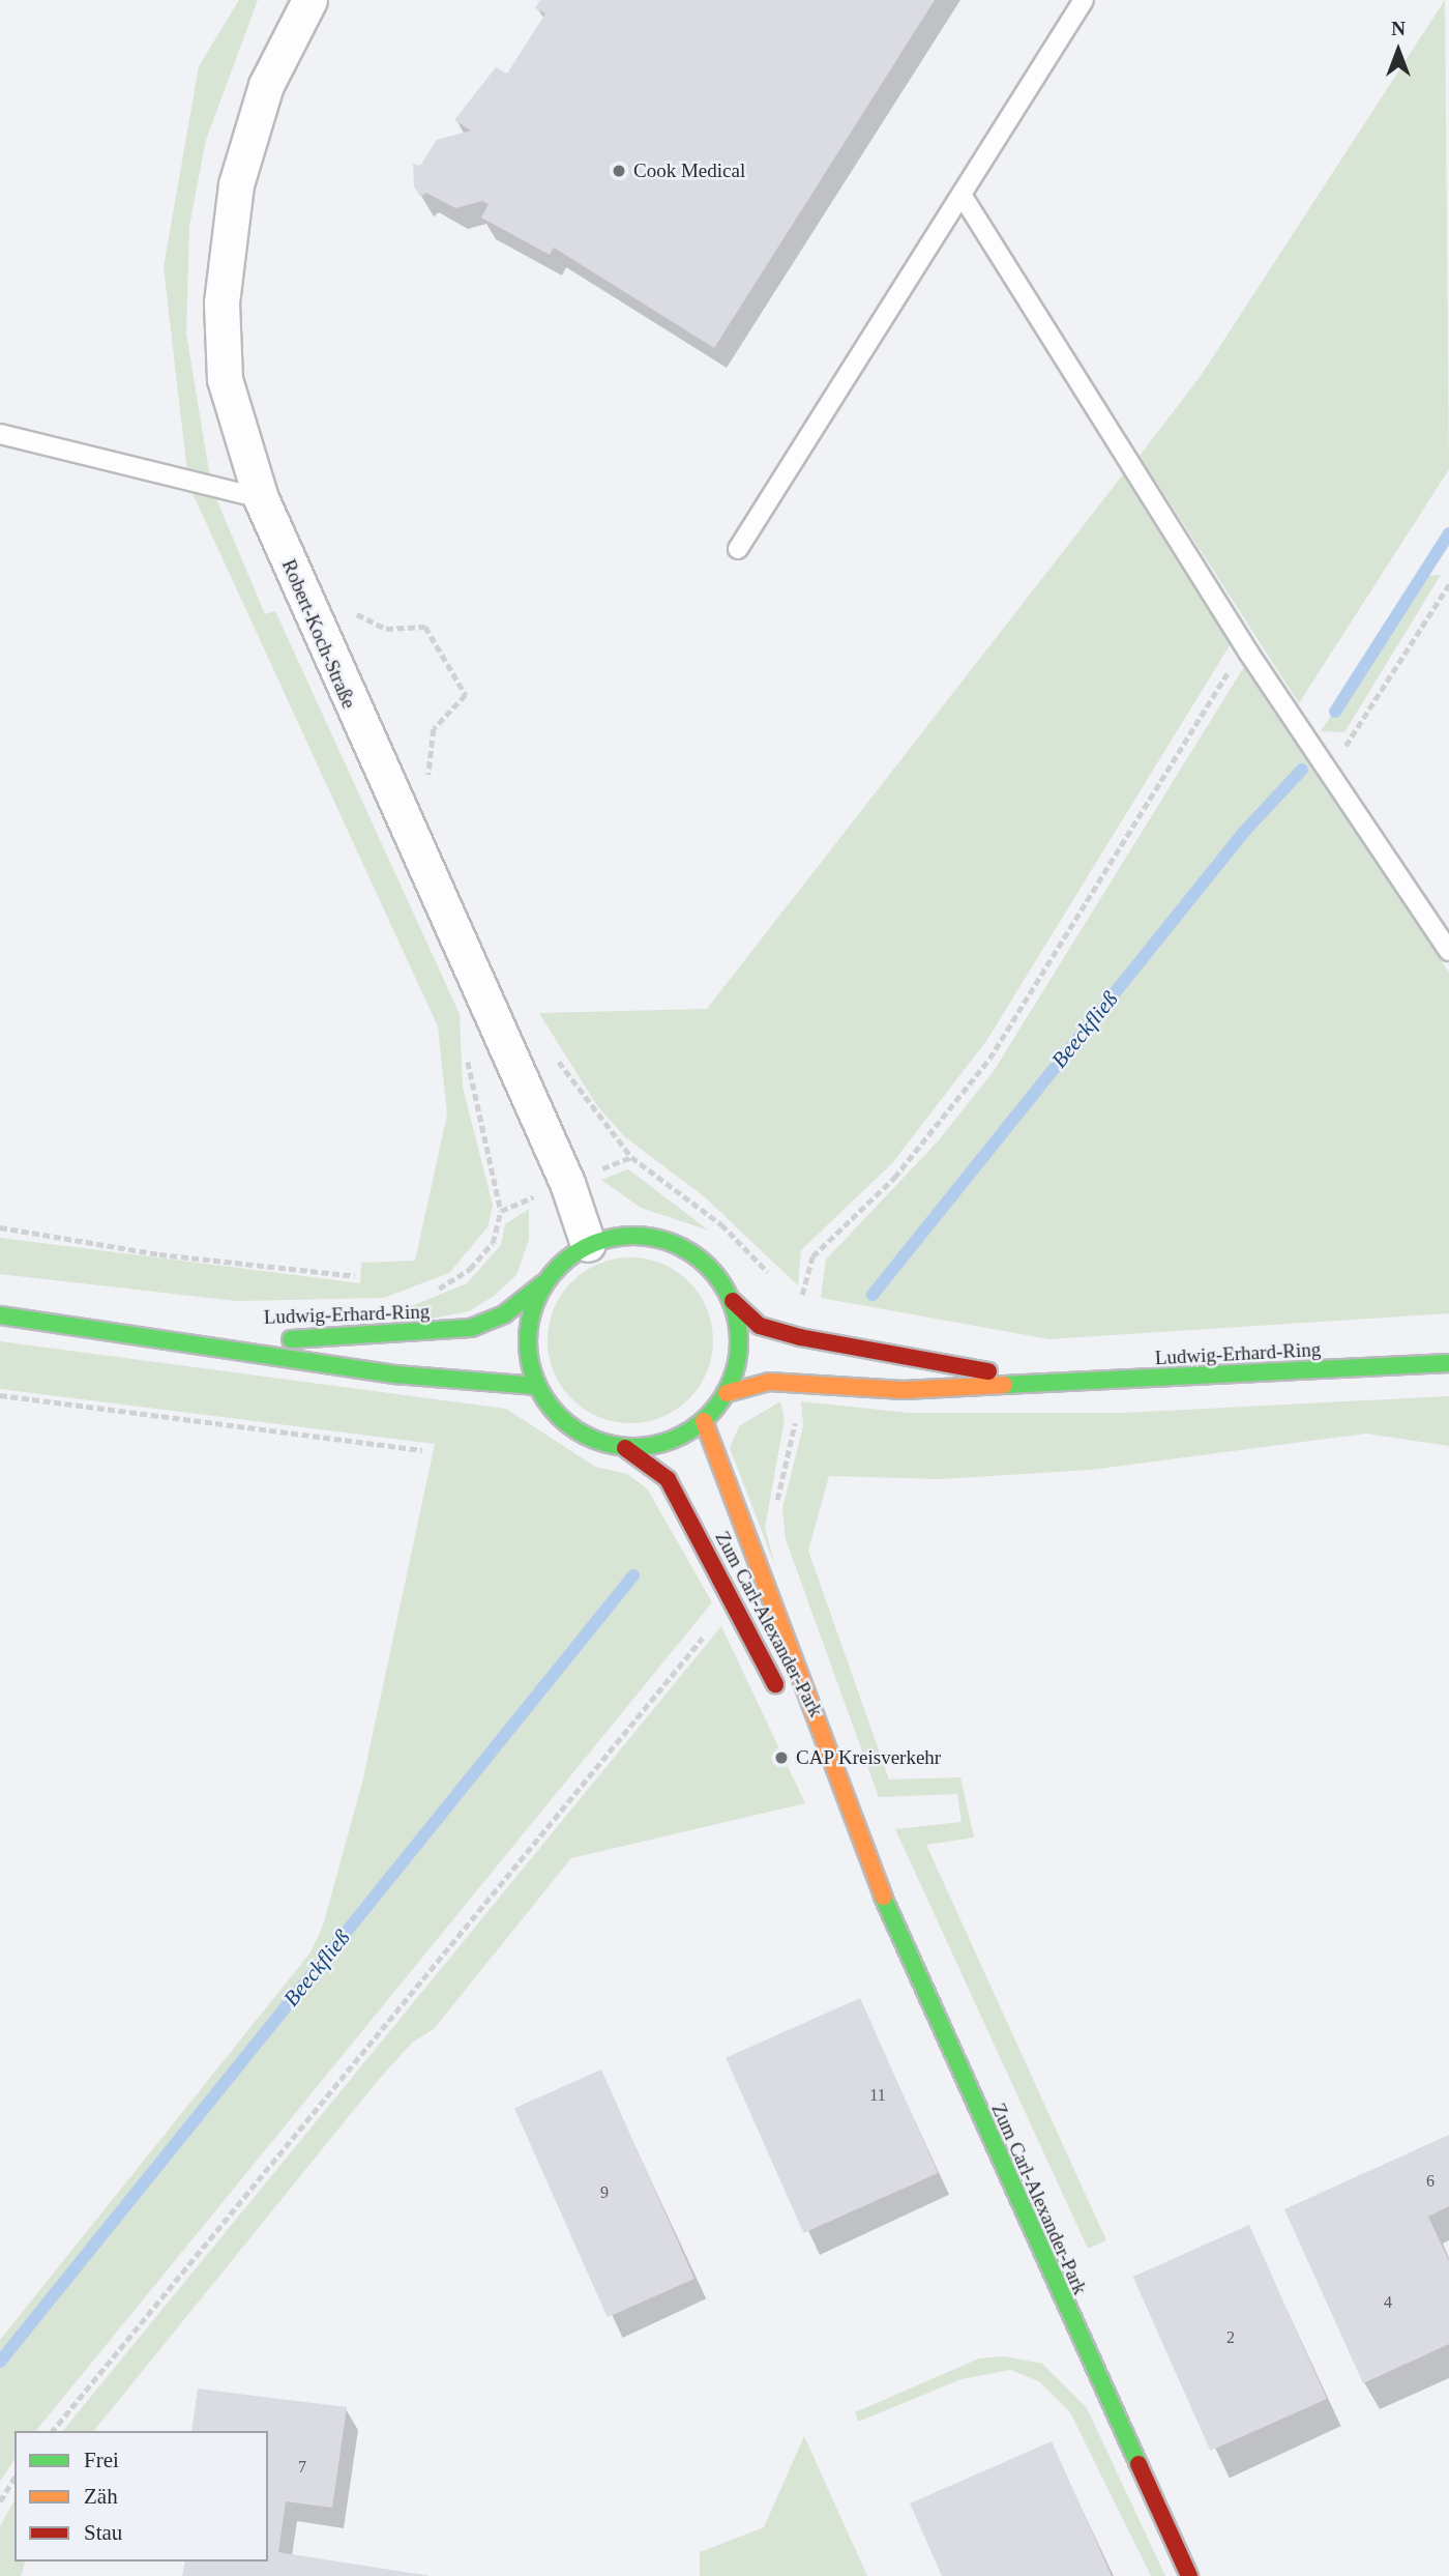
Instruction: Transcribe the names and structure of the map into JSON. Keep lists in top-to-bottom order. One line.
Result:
{"streets":{"main road":["Ludwig-Erhard-Ring","Zum Carl-Alexander-Park"],"street":["Robert-Koch-Straße"]},"crossings":[["Robert-Koch-Straße","Ludwig-Erhard-Ring"],["Robert-Koch-Straße","Zum Carl-Alexander-Park"],["Ludwig-Erhard-Ring","Zum Carl-Alexander-Park"]],"water":["Beeckfließ"],"places":["Cook Medical","CAP Kreisverkehr"],"house_numbers":["11","6","9","4","2","7"],"legend":["Frei","Zäh","Stau"],"north":"top"}
